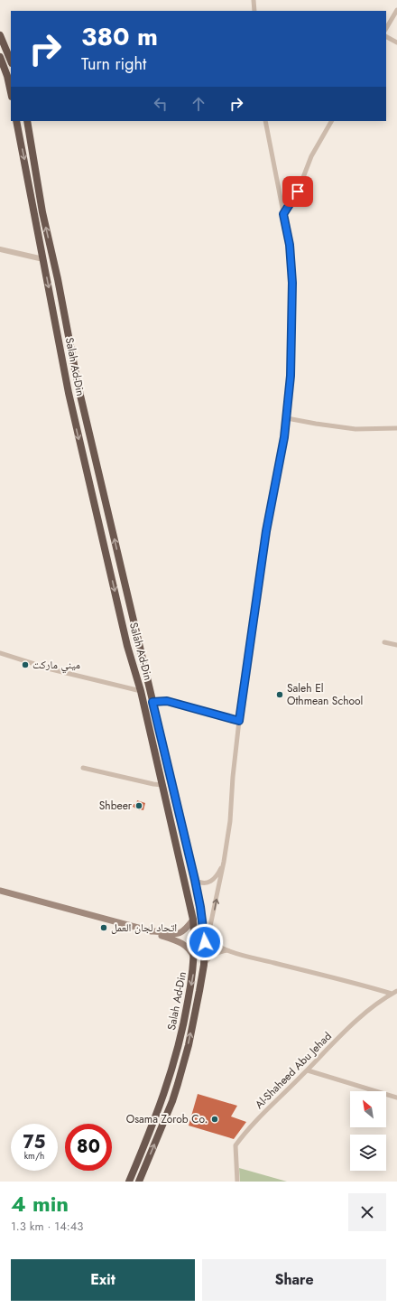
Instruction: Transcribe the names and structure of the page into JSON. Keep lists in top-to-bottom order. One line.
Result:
{"streets":{"highway":["Salah Ad-Din"],"street":["Al-Shaheed Abu Jehad"]},"places":["ميني ماركت","Saleh El Othmean School","Shbeer","اتحاد لجان العمل","Osama Zorob Co."],"north":"top left","page":{"turn":["380 m","Turn right"],"speed":"75 km/h","limit":"80","heading":["4 min","1.3 km · 14:43"],"buttons":["Exit","Share"]}}
